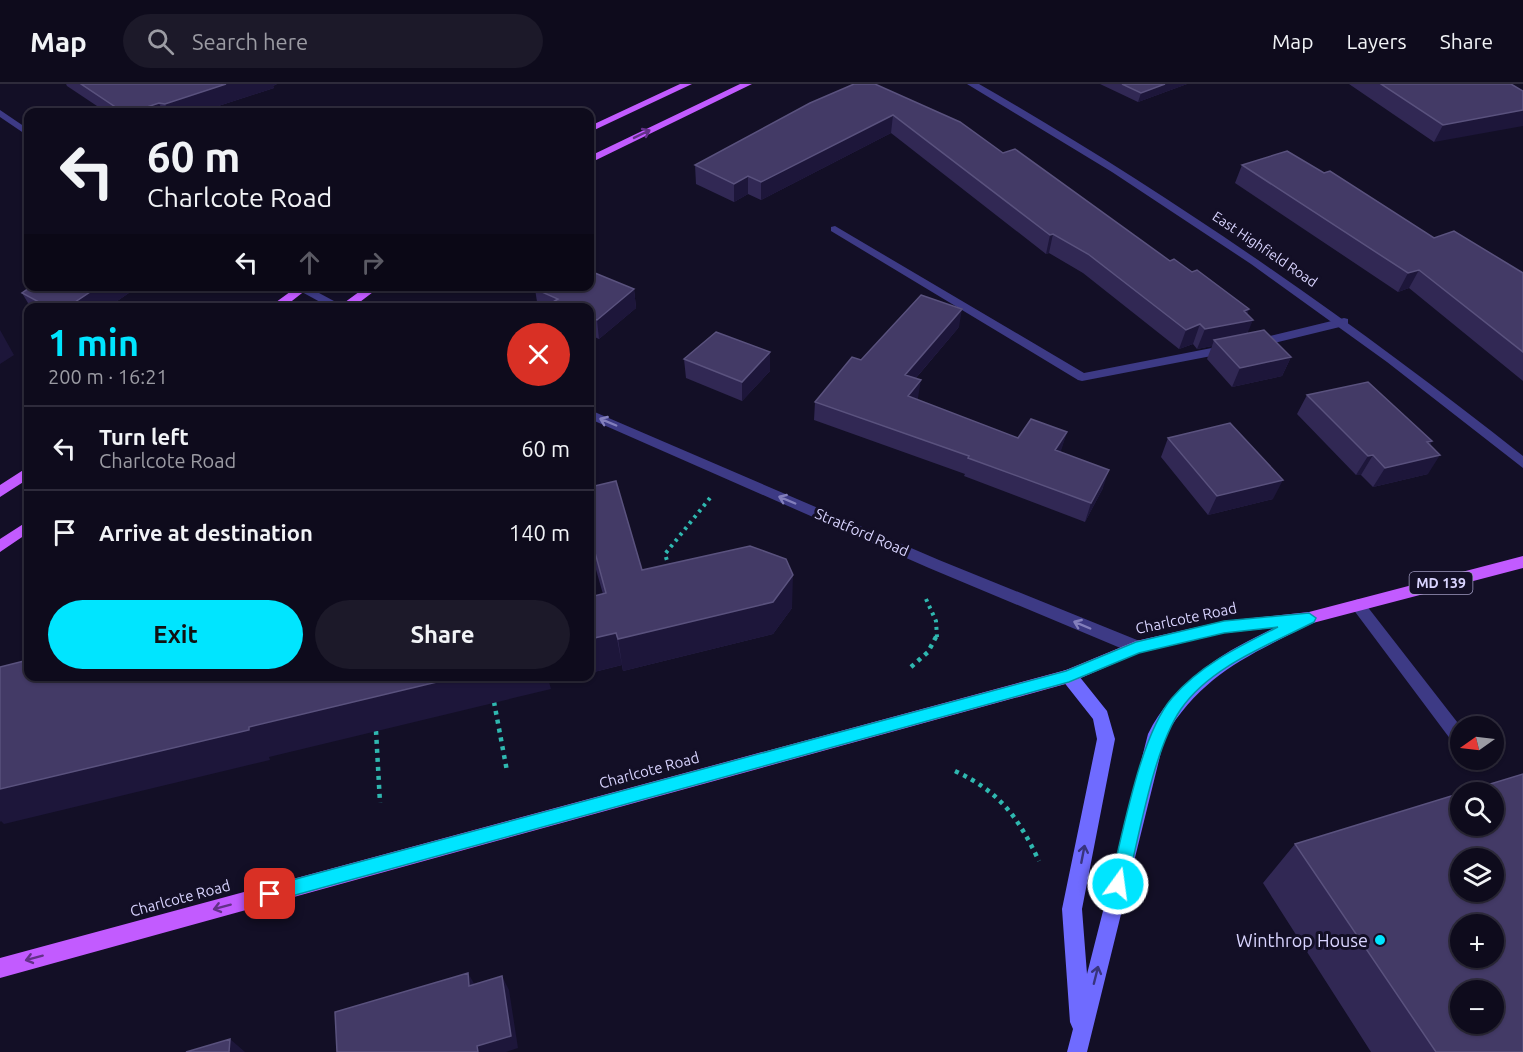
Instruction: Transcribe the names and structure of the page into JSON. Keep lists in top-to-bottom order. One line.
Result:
{"streets":{"main road":["MD 139","Charlcote Road"],"street":["East Highfield Road","Stratford Road"]},"crossings":[["Stratford Road","Charlcote Road"],["MD 139","Charlcote Road"]],"one_way":["Stratford Road","Charlcote Road"],"places":["Winthrop House"],"north":"left","page":{"header":"Map","search":"Search here","nav":["Map","Layers","Share"],"turn":["60 m","Charlcote Road"],"heading":["1 min","200 m · 16:21"],"list":[{"name":"Turn left","note":"Charlcote Road","value":"60 m"},{"name":"Arrive at destination","value":"140 m"}],"buttons":["Exit","Share"],"map_buttons":["+","−"]}}
